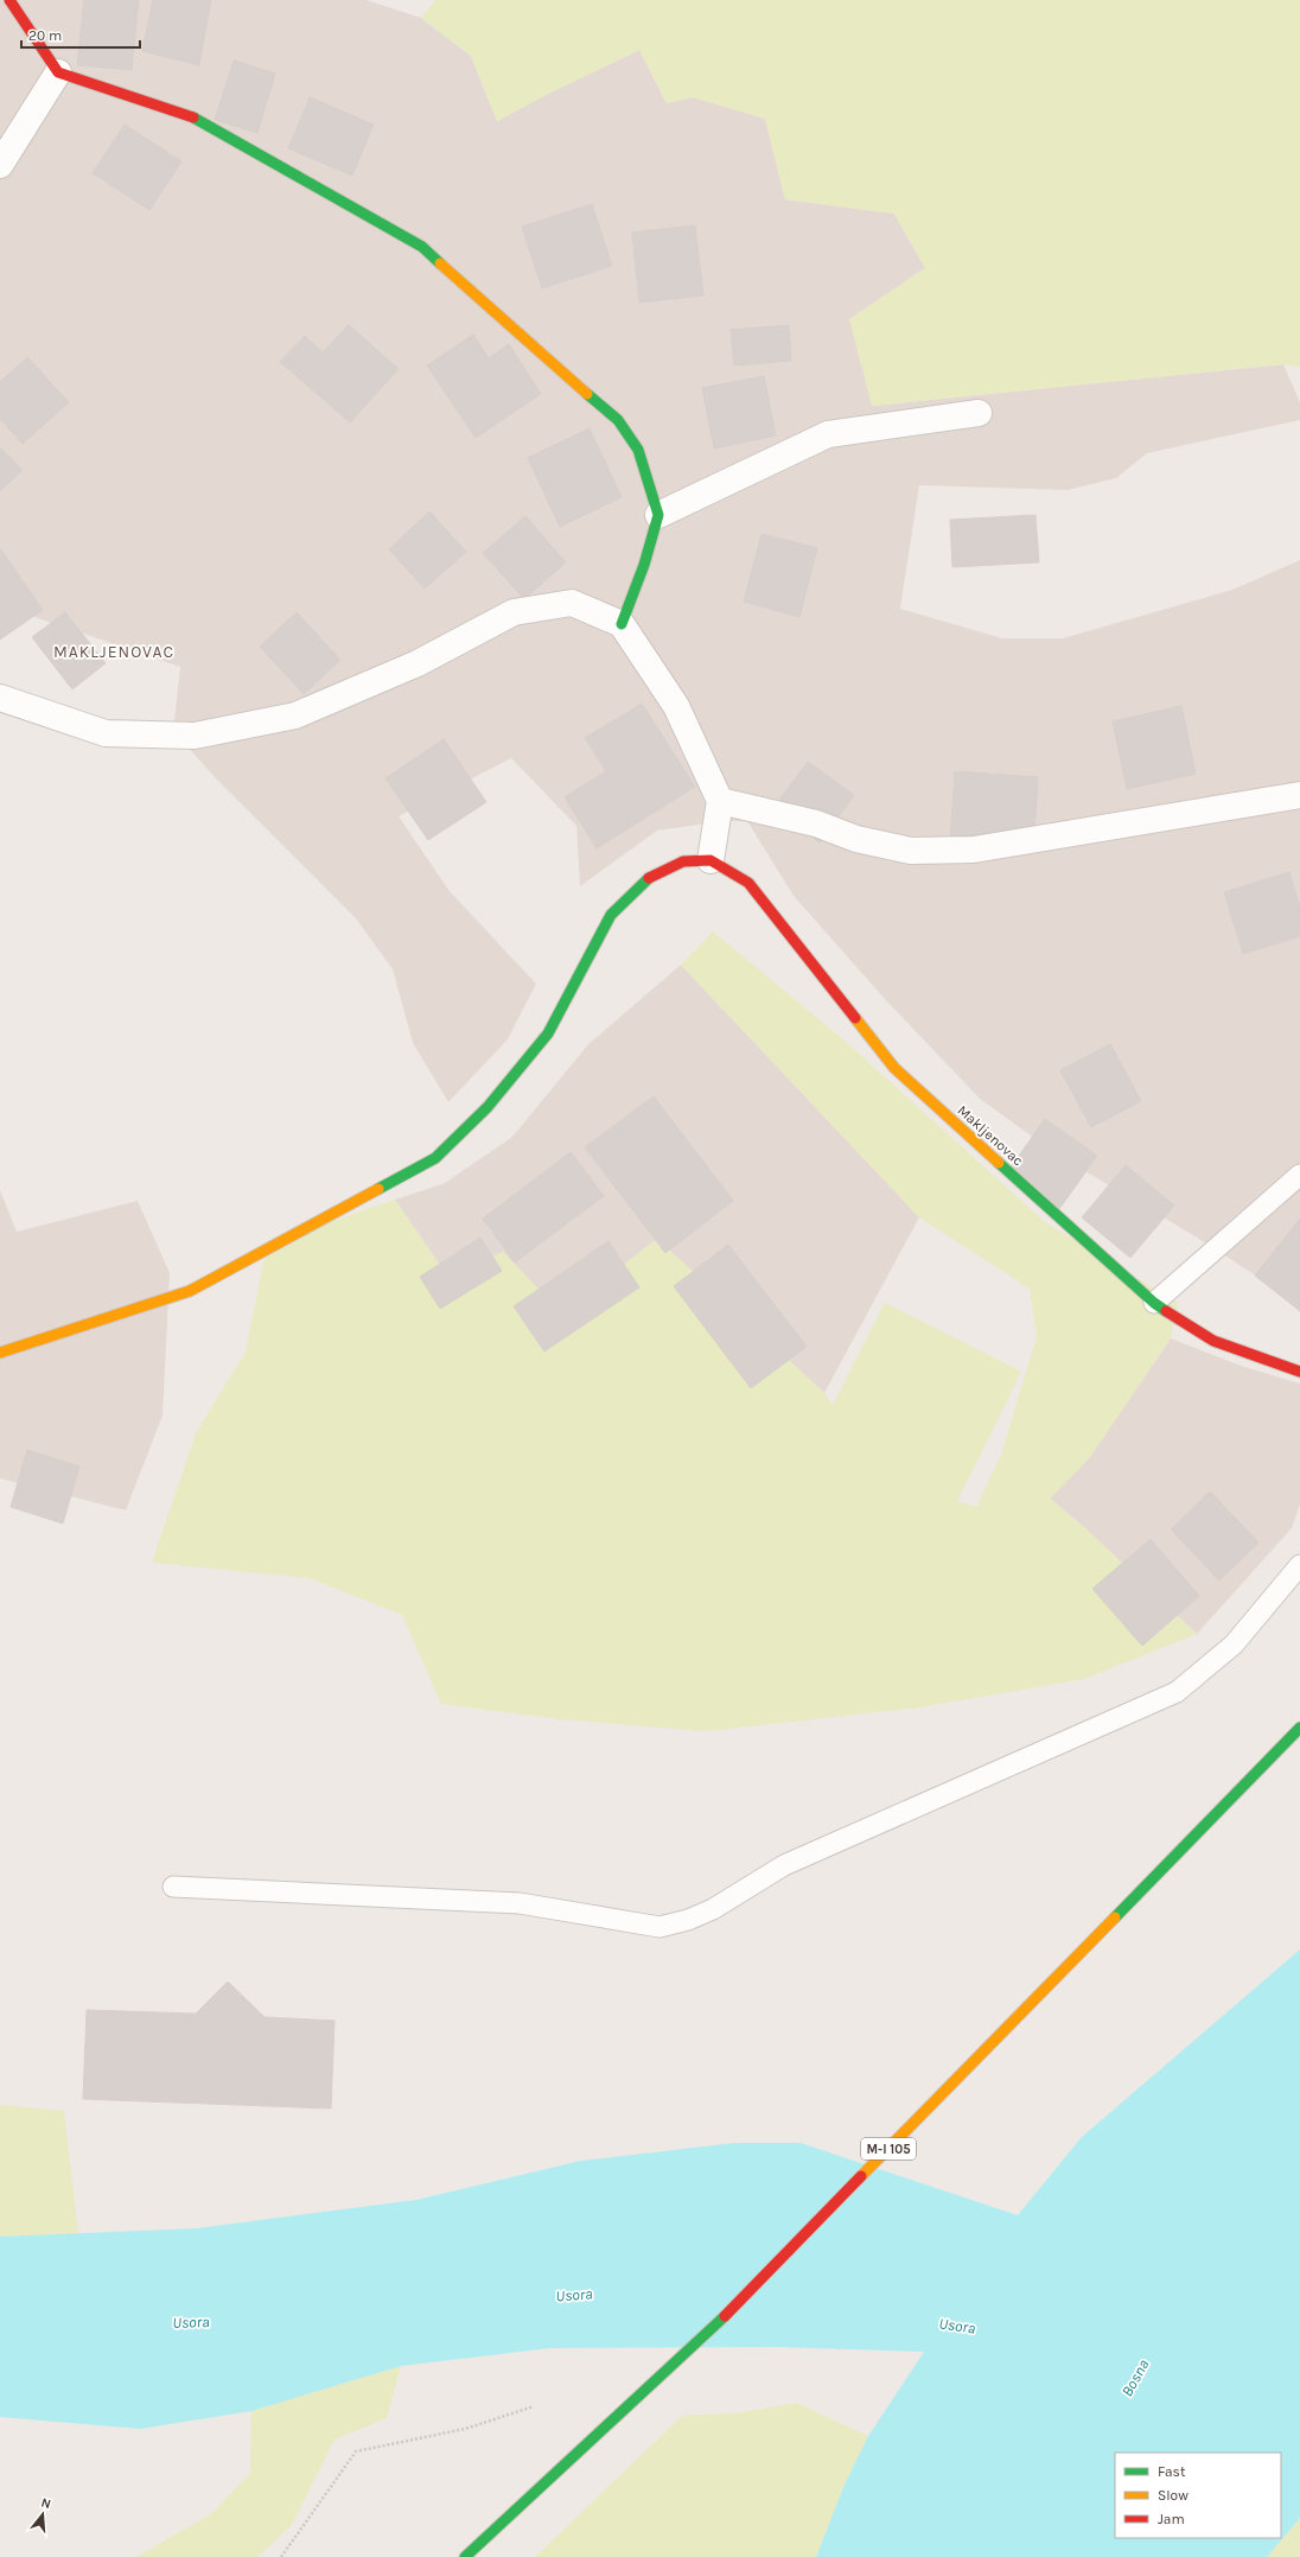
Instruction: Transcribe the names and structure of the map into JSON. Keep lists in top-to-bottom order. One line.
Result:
{"streets":{"street":["Makljenovac","M-I 105"]},"districts":["MAKLJENOVAC"],"water":["Usora","Bosna"],"legend":["Fast","Slow","Jam"],"scale_bar":"20 m","north":"top"}
